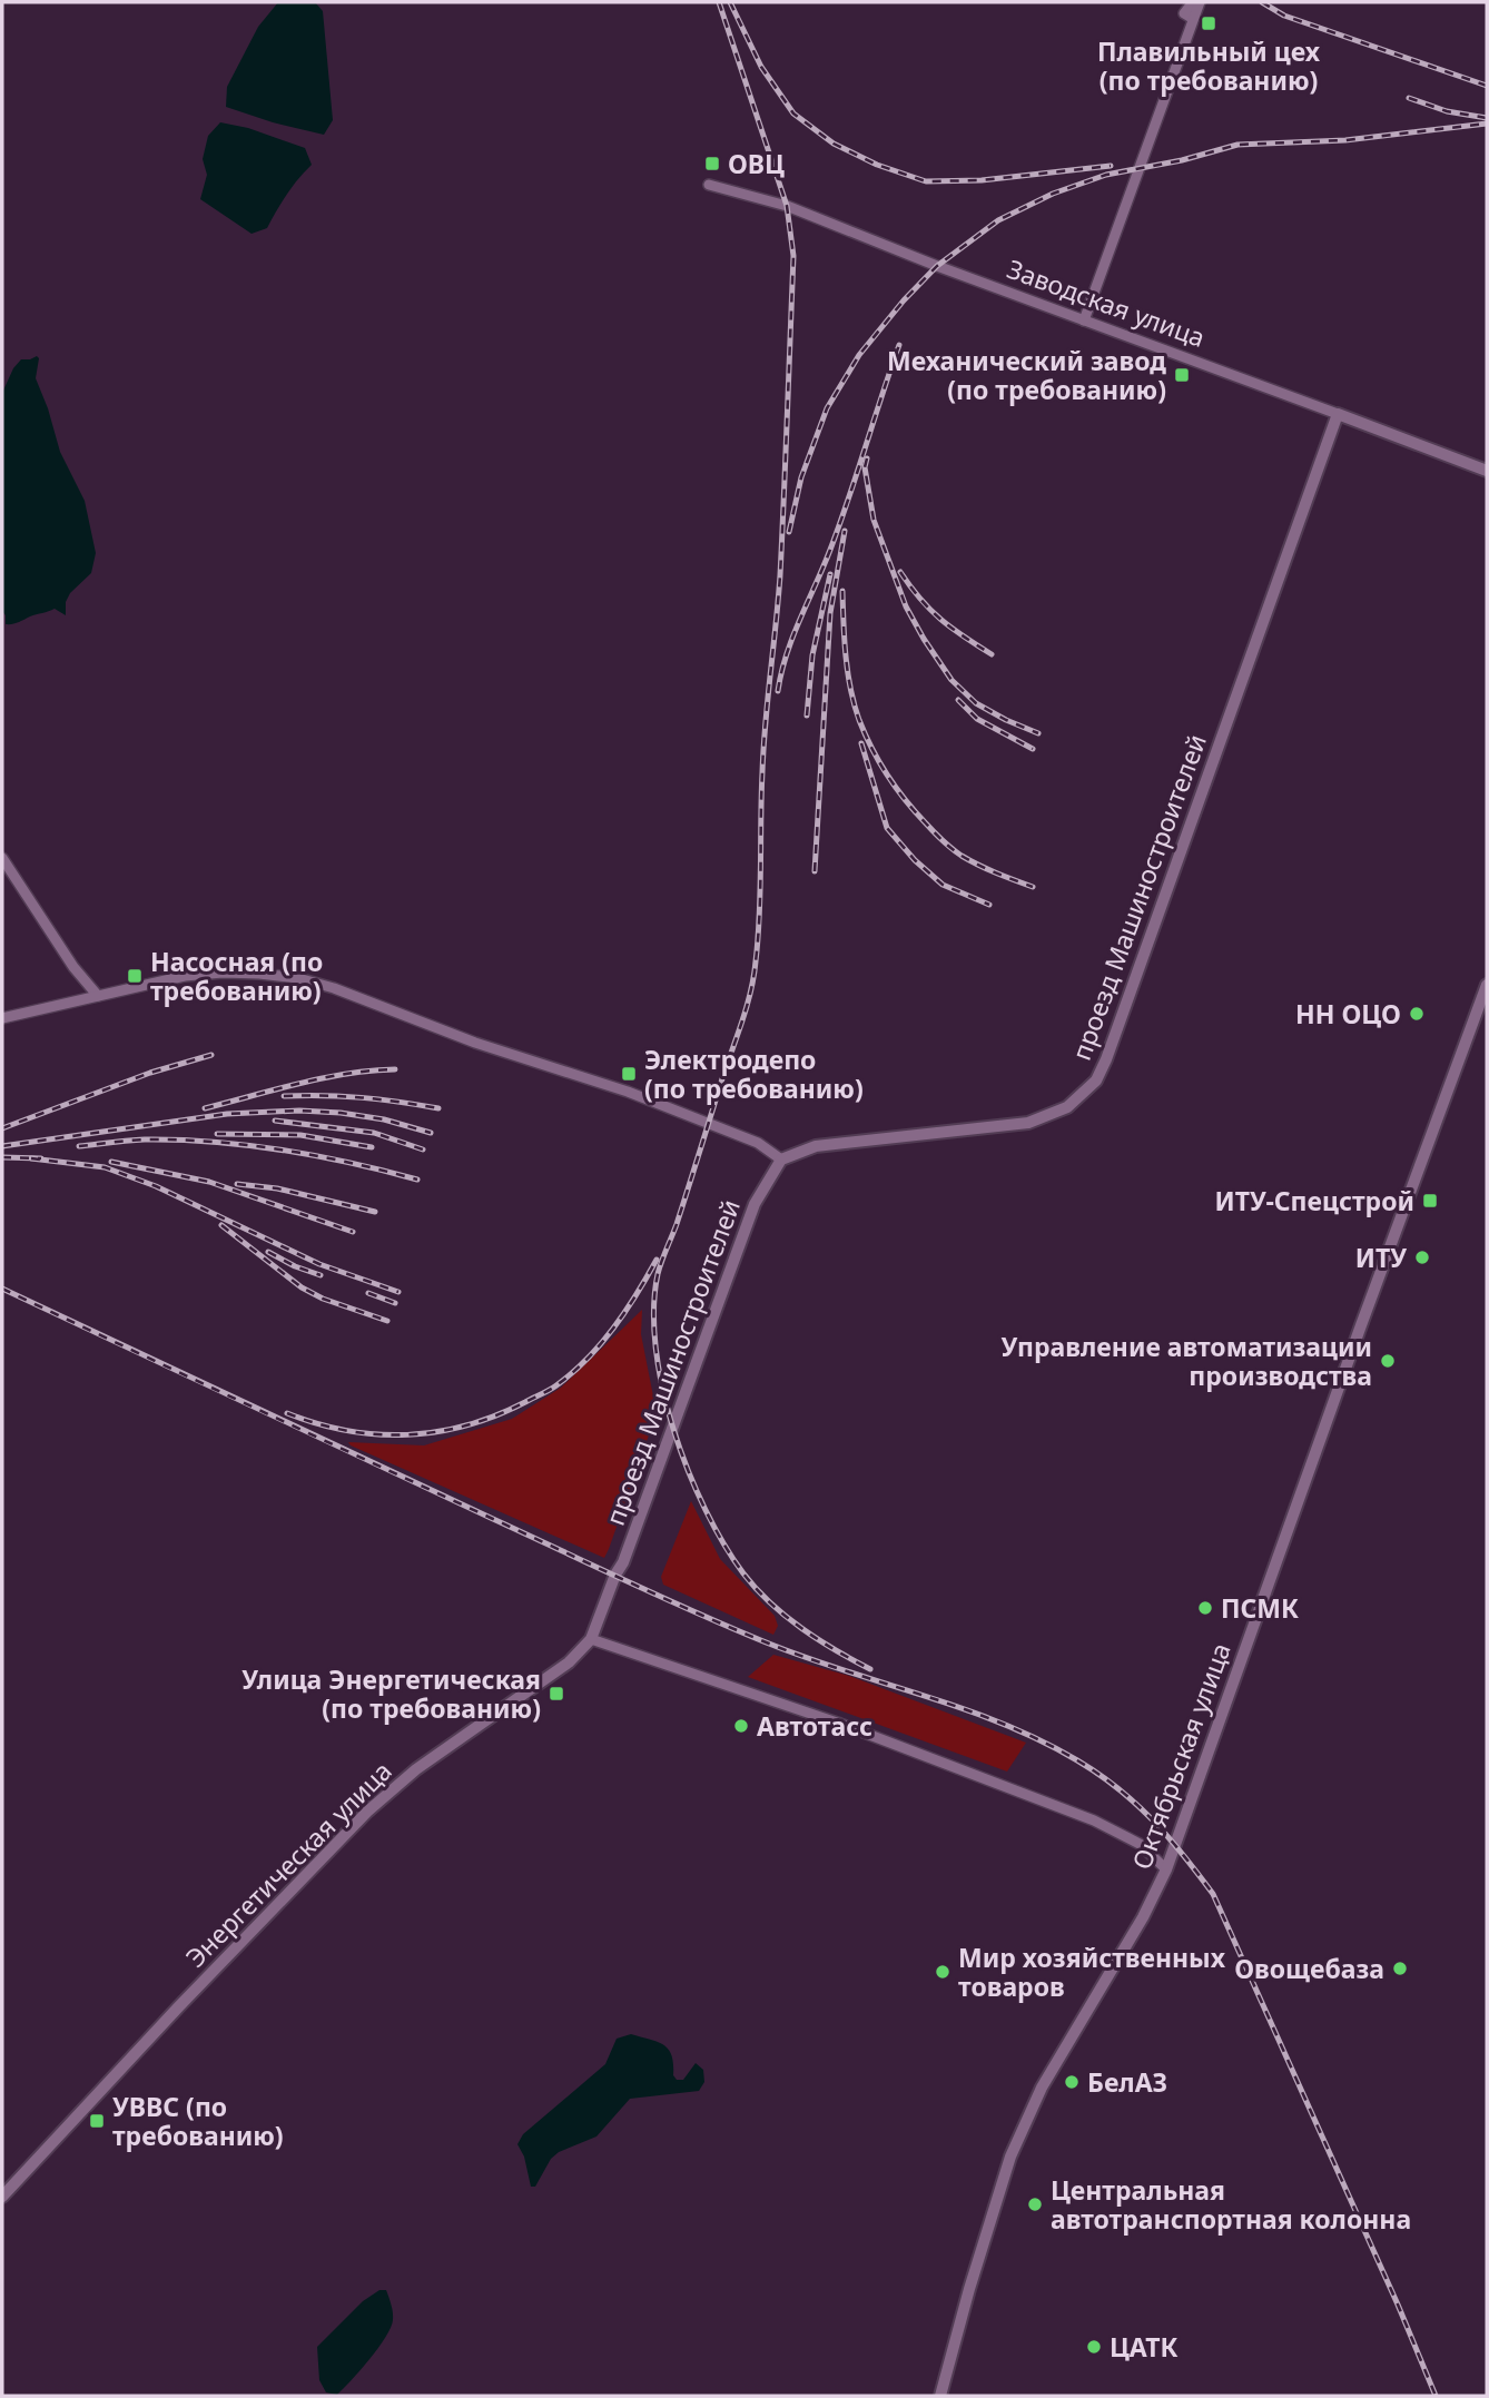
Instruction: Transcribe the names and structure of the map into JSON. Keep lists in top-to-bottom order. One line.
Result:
{"streets":{"street":["Заводская улица","проезд Машиностроителей","Октябрьская улица","Энергетическая улица"]},"crossings":[["Заводская улица","проезд Машиностроителей"],["проезд Машиностроителей","Энергетическая улица"]],"places":{"transit":["Плавильный цех (по требованию)","ОВЦ","Механический завод (по требованию)","Насосная (по требованию)","Электродепо (по требованию)","ИТУ-Спецстрой","Улица Энергетическая (по требованию)","УВВС (по требованию)"],"other":["НН ОЦО","ИТУ","Управление автоматизации производства","ПСМК","Автотасс","Овощебаза","Мир хозяйственных товаров","БелАЗ","Центральная автотранспортная колонна","ЦАТК"]}}
